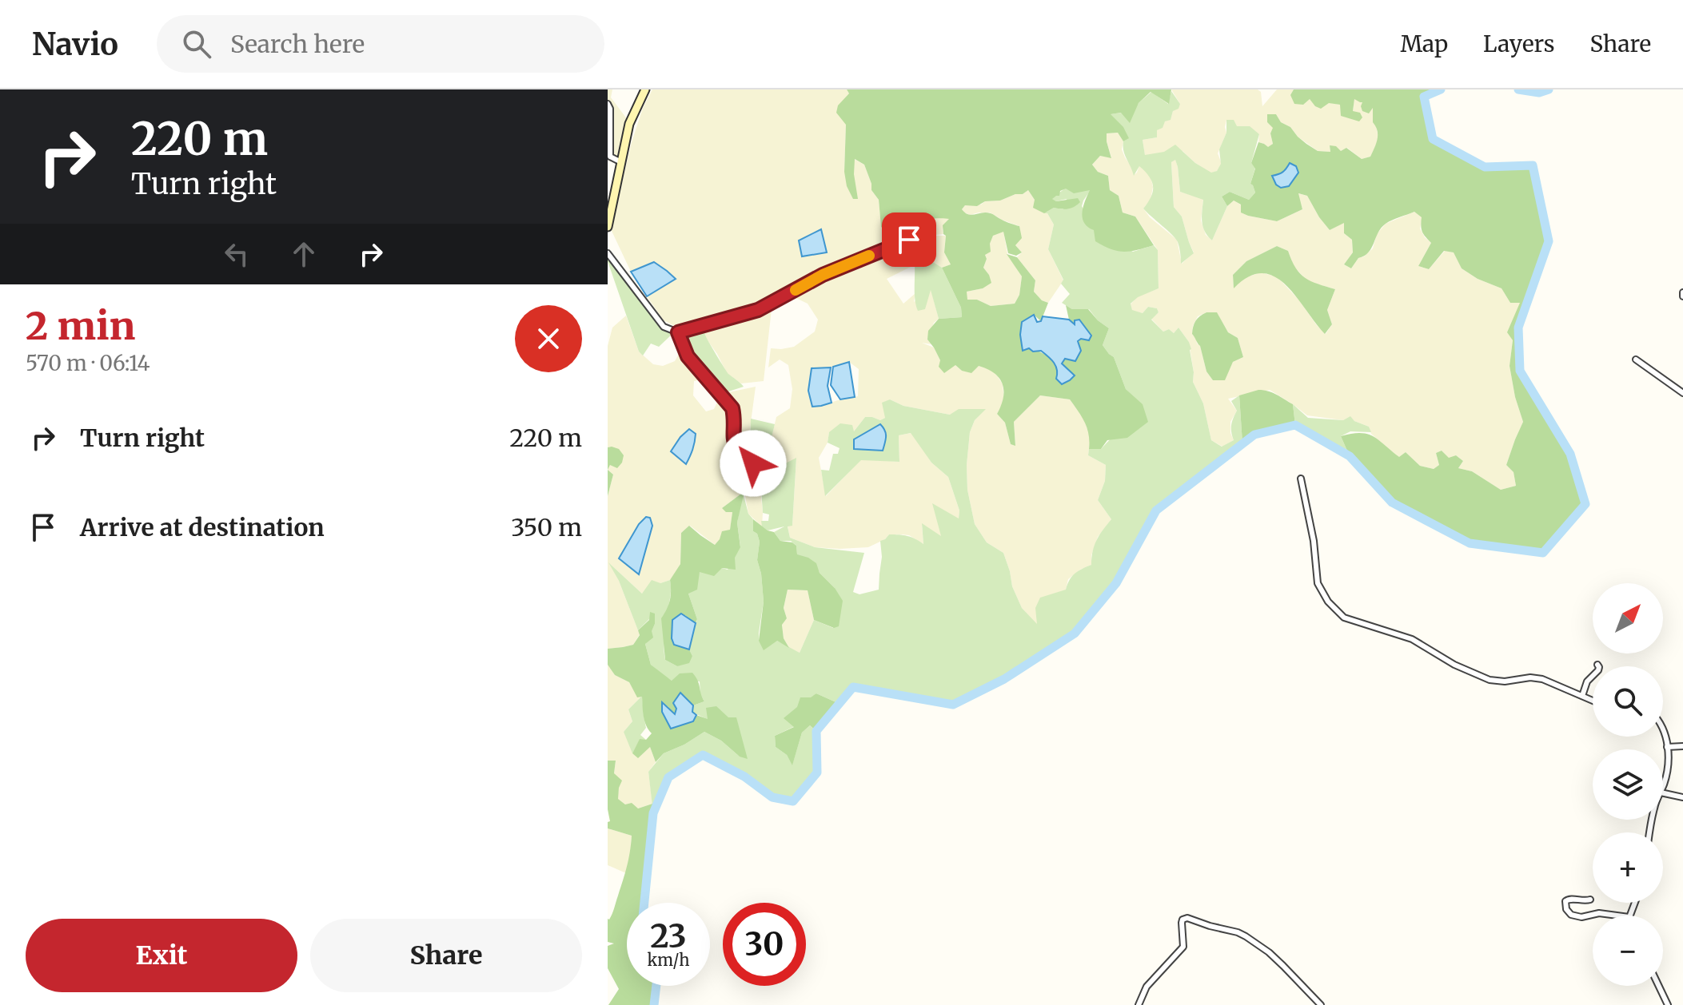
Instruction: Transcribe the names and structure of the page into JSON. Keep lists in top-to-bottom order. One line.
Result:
{"north":"top right","page":{"header":"Navio","search":"Search here","nav":["Map","Layers","Share"],"turn":["220 m","Turn right"],"heading":["2 min","570 m · 06:14"],"list":[{"name":"Turn right","value":"220 m"},{"name":"Arrive at destination","value":"350 m"}],"map_buttons":["+","−"],"speed":"23 km/h","limit":"30","buttons":["Exit","Share"]}}
